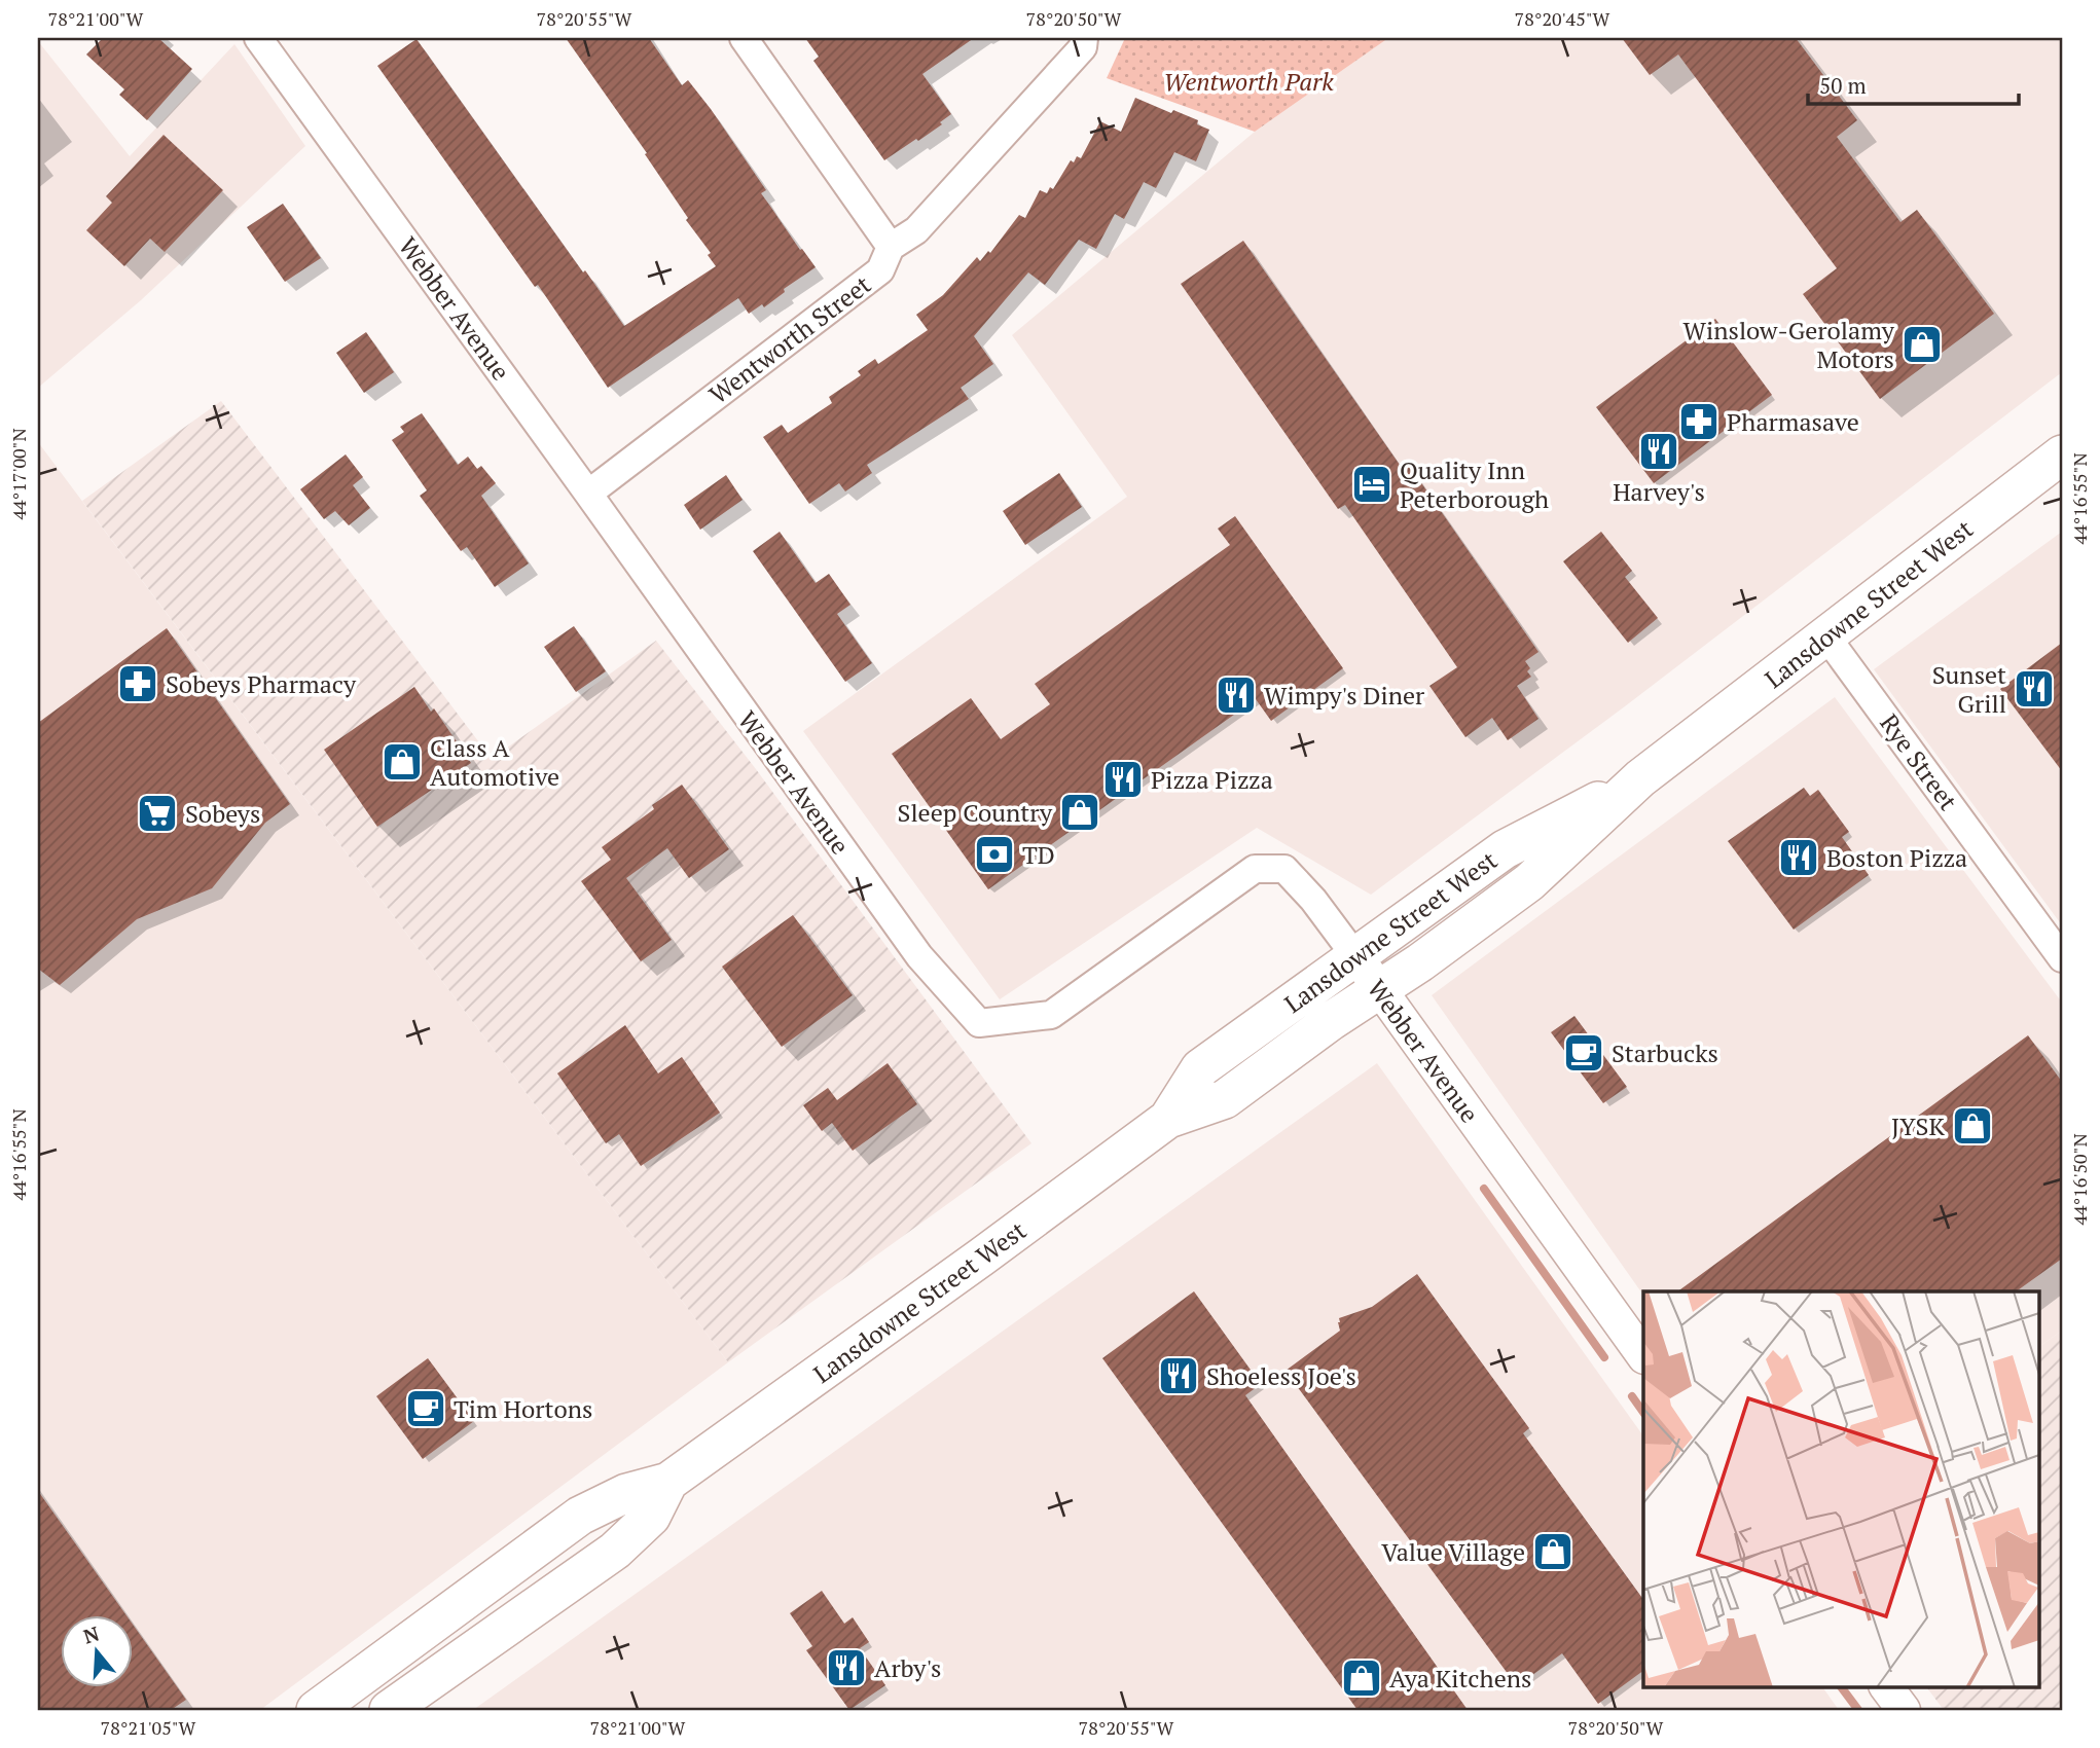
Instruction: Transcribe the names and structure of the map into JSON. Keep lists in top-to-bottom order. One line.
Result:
{"streets":{"main road":["Lansdowne Street West"],"street":["Webber Avenue","Wentworth Street","Rye Street"]},"crossings":[["Webber Avenue","Wentworth Street"],["Webber Avenue","Lansdowne Street West"],["Lansdowne Street West","Rye Street"]],"parks":["Wentworth Park"],"places":{"shop":["Winslow-Gerolamy Motors","Class A Automotive","Sleep Country","JYSK","Value Village","Aya Kitchens"],"pharmacy":["Pharmasave","Sobeys Pharmacy"],"restaurant":["Harvey's","Sunset Grill","Wimpy's Diner","Pizza Pizza","Boston Pizza","Shoeless Joe's","Arby's"],"hotel":["Quality Inn Peterborough"],"supermarket":["Sobeys"],"bank":["TD"],"cafe":["Starbucks","Tim Hortons"]},"scale_bar":"50 m","north":"top","coordinates":["78°21'00\"W","78°20'55\"W","78°20'50\"W","78°20'45\"W","44°17'00\"N","44°16'55\"N","44°16'50\"N","78°21'05\"W"]}
